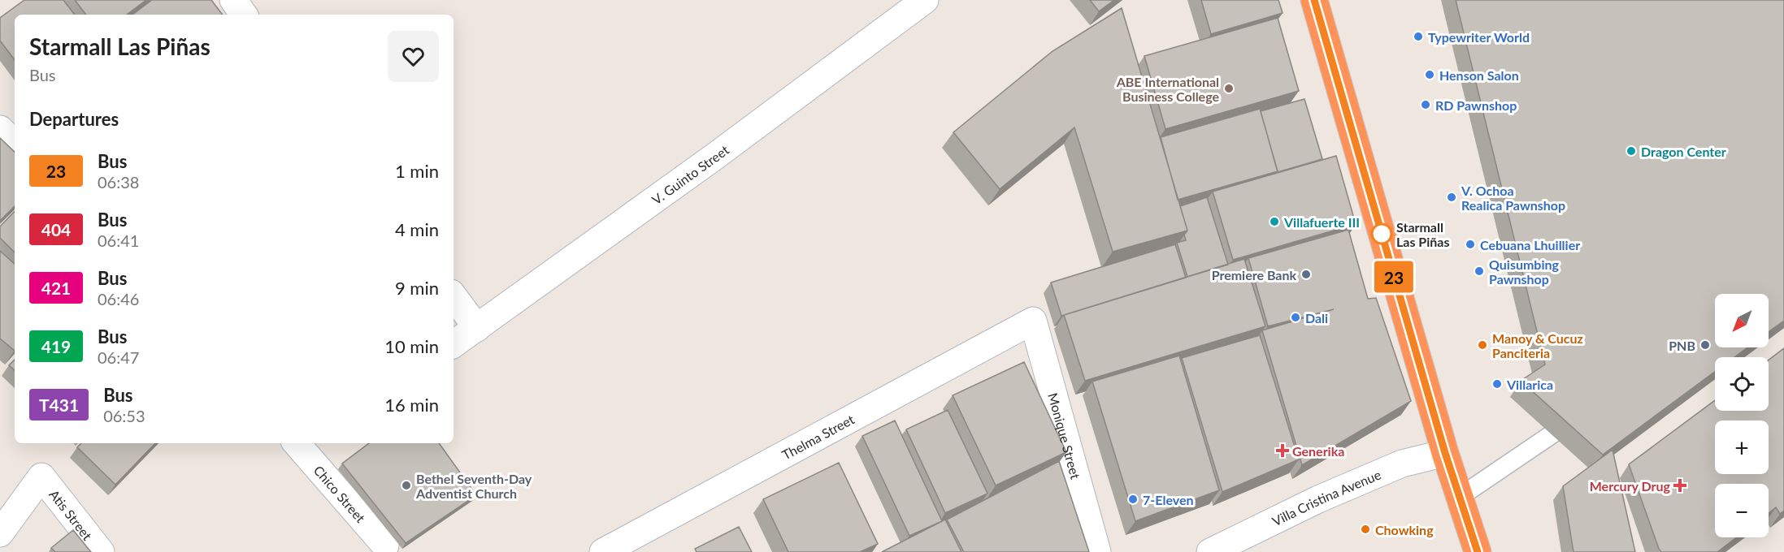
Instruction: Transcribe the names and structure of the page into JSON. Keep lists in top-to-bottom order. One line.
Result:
{"streets":{"street":["V. Guinto Street","Thelma Street","Monique Street","Chico Street","Villa Cristina Avenue","Atis Street"]},"crossings":[["Thelma Street","Monique Street"]],"places":{"other":["Typewriter World","Henson Salon","ABE International Business College","RD Pawnshop","Dragon Center","V. Ochoa Realica Pawnshop","Villafuerte III","Starmall Las Piñas","Cebuana Lhuillier","Quisumbing Pawnshop","Premiere Bank","Dali","Manoy & Cucuz Panciteria","PNB","Villarica","Bethel Seventh-Day Adventist Church","7-Eleven","Chowking"],"health":["Generika","Mercury Drug"]},"lines":["bus line 23"],"north":"bottom left","page":{"on_map":"23","heading":[["Starmall Las Piñas","Bus"],"Departures"],"list":[{"mark":"23","name":"Bus","note":"06:38","value":"1 min"},{"mark":"404","name":"Bus","note":"06:41","value":"4 min"},{"mark":"421","name":"Bus","note":"06:46","value":"9 min"},{"mark":"419","name":"Bus","note":"06:47","value":"10 min"},{"mark":"T431","name":"Bus","note":"06:53","value":"16 min"}],"map_buttons":["+","−"]}}
